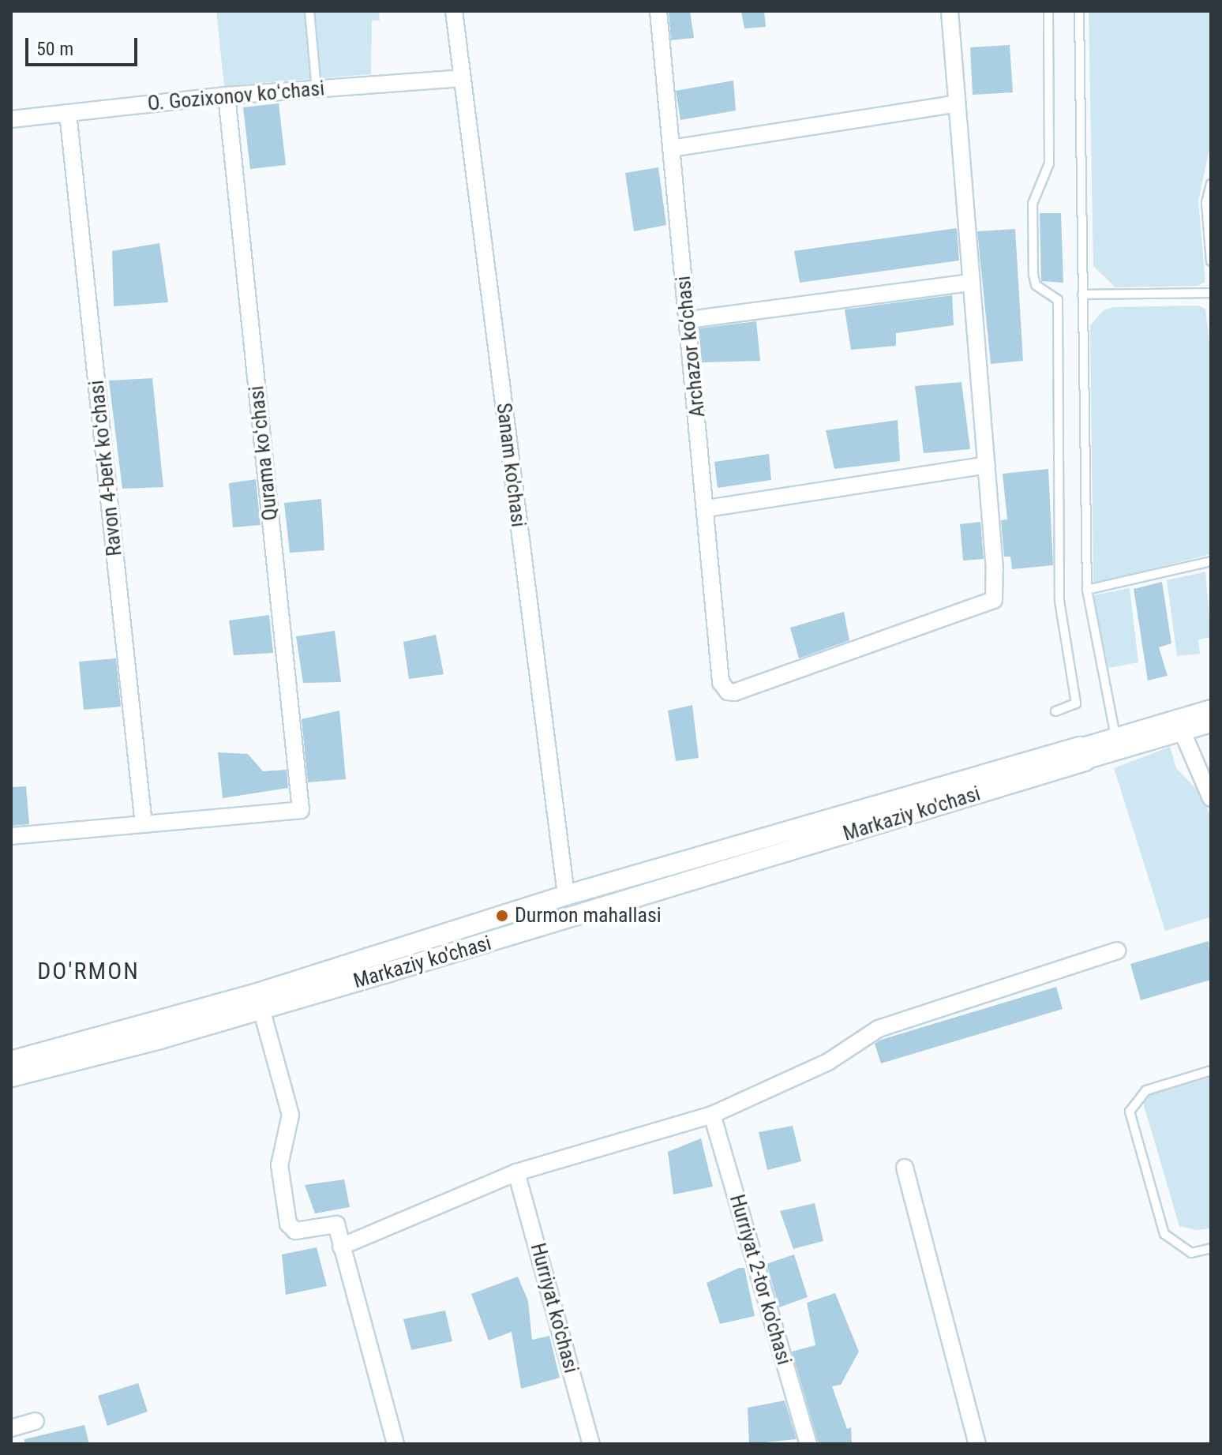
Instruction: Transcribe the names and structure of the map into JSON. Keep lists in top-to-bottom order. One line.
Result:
{"streets":{"street":["O. Gozixonov koʻchasi","Archazor ko‘chasi","Qurama koʻchasi","Sanam ko'chasi","Ravon 4-berk koʻchasi","Markaziy ko'chasi","Hurriyat 2-tor ko'chasi","Hurriyat ko'chasi"]},"crossings":[["O. Gozixonov koʻchasi","Qurama koʻchasi"],["O. Gozixonov koʻchasi","Sanam ko'chasi"],["O. Gozixonov koʻchasi","Ravon 4-berk koʻchasi"],["Qurama koʻchasi","Ravon 4-berk koʻchasi"],["Sanam ko'chasi","Markaziy ko'chasi"]],"districts":["DO'RMON"],"places":["Durmon mahallasi"],"scale_bar":"50 m"}
